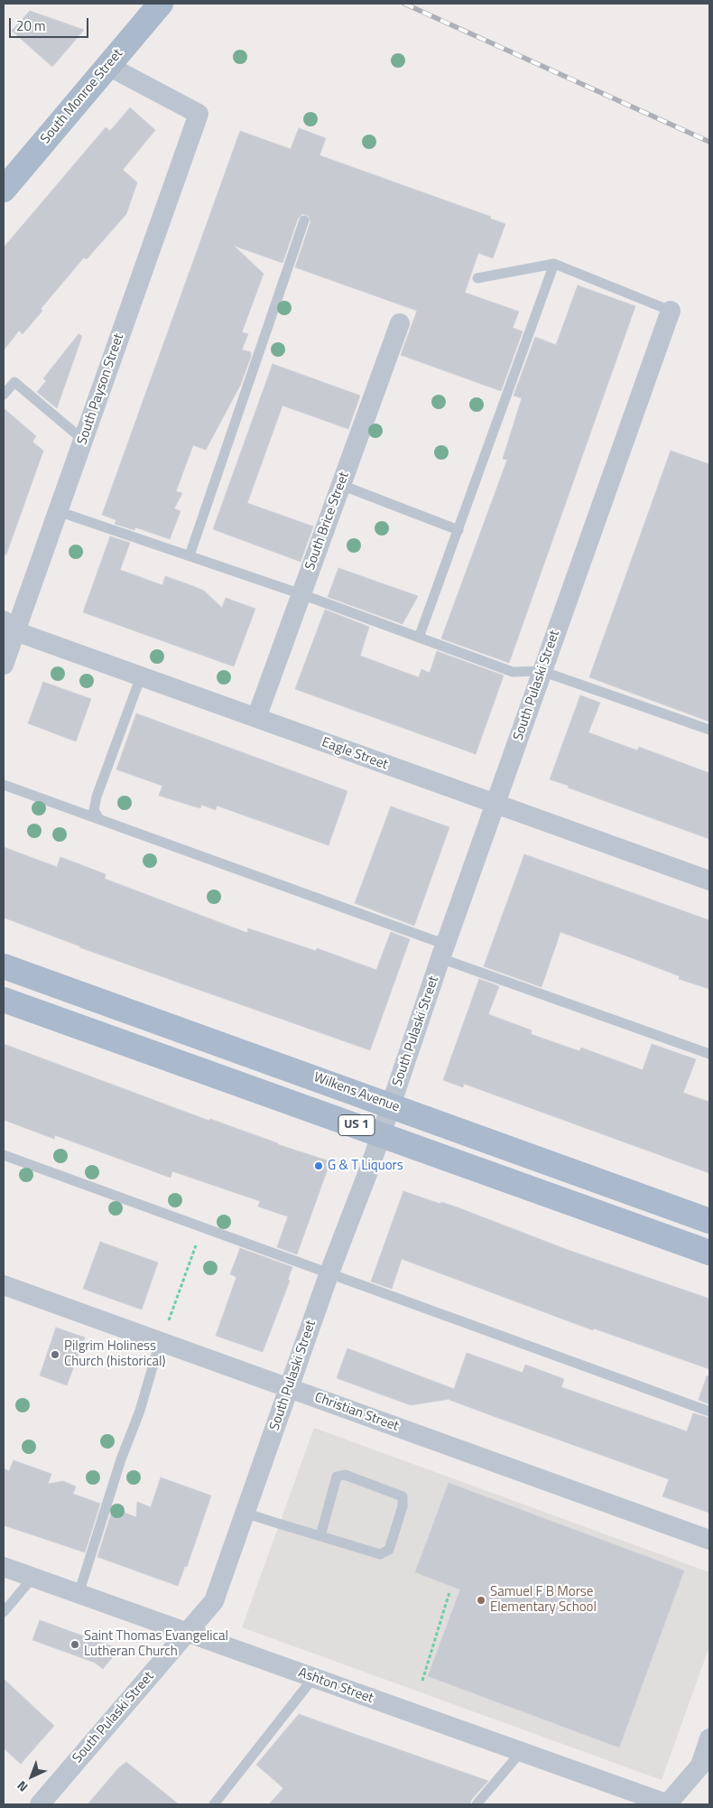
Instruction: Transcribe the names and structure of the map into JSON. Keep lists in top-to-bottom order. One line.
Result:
{"streets":{"main road":["South Monroe Street","Wilkens Avenue","US 1"],"street":["South Payson Street","South Brice Street","South Pulaski Street","Eagle Street","Christian Street","Ashton Street"]},"crossings":[["South Monroe Street","South Payson Street"],["South Payson Street","Eagle Street"],["South Brice Street","Eagle Street"],["South Pulaski Street","Eagle Street"],["South Pulaski Street","Wilkens Avenue"],["South Pulaski Street","US 1"],["South Pulaski Street","Christian Street"],["South Pulaski Street","Ashton Street"]],"places":["G & T Liquors","Pilgrim Holiness Church (historical)","Samuel F B Morse Elementary School","Saint Thomas Evangelical Lutheran Church"],"scale_bar":"20 m","north":"bottom left"}
